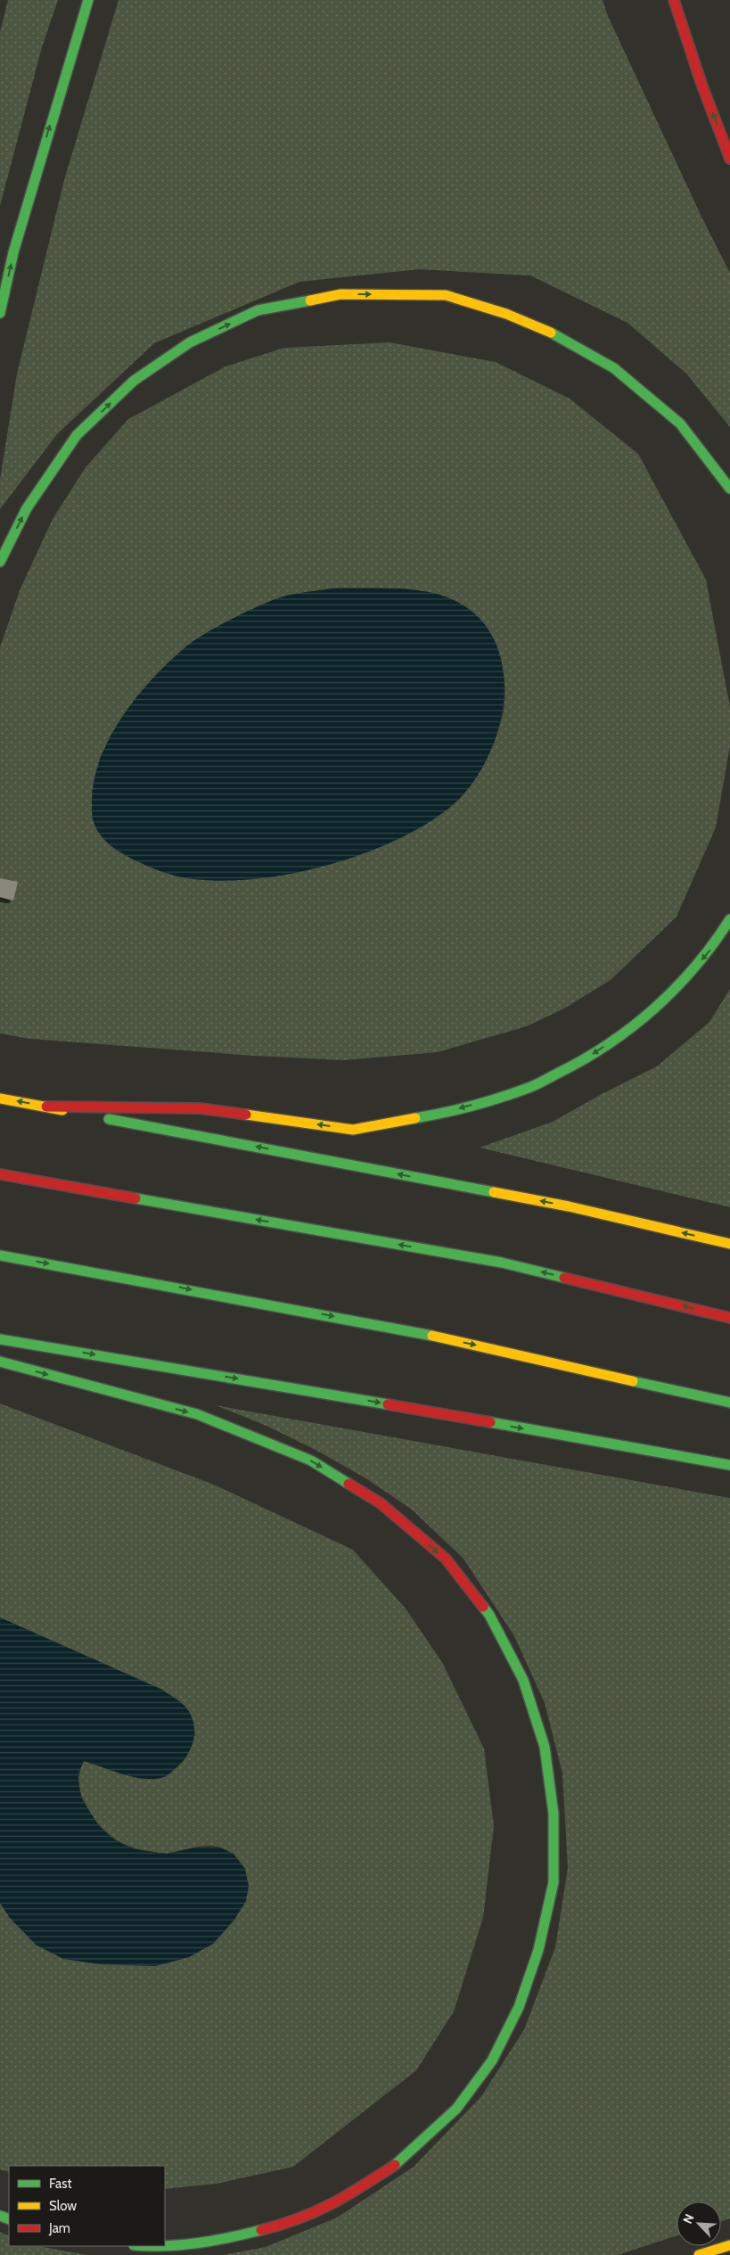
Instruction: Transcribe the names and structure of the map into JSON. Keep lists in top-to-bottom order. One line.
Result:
{"legend":["Fast","Slow","Jam"],"north":"top left"}
